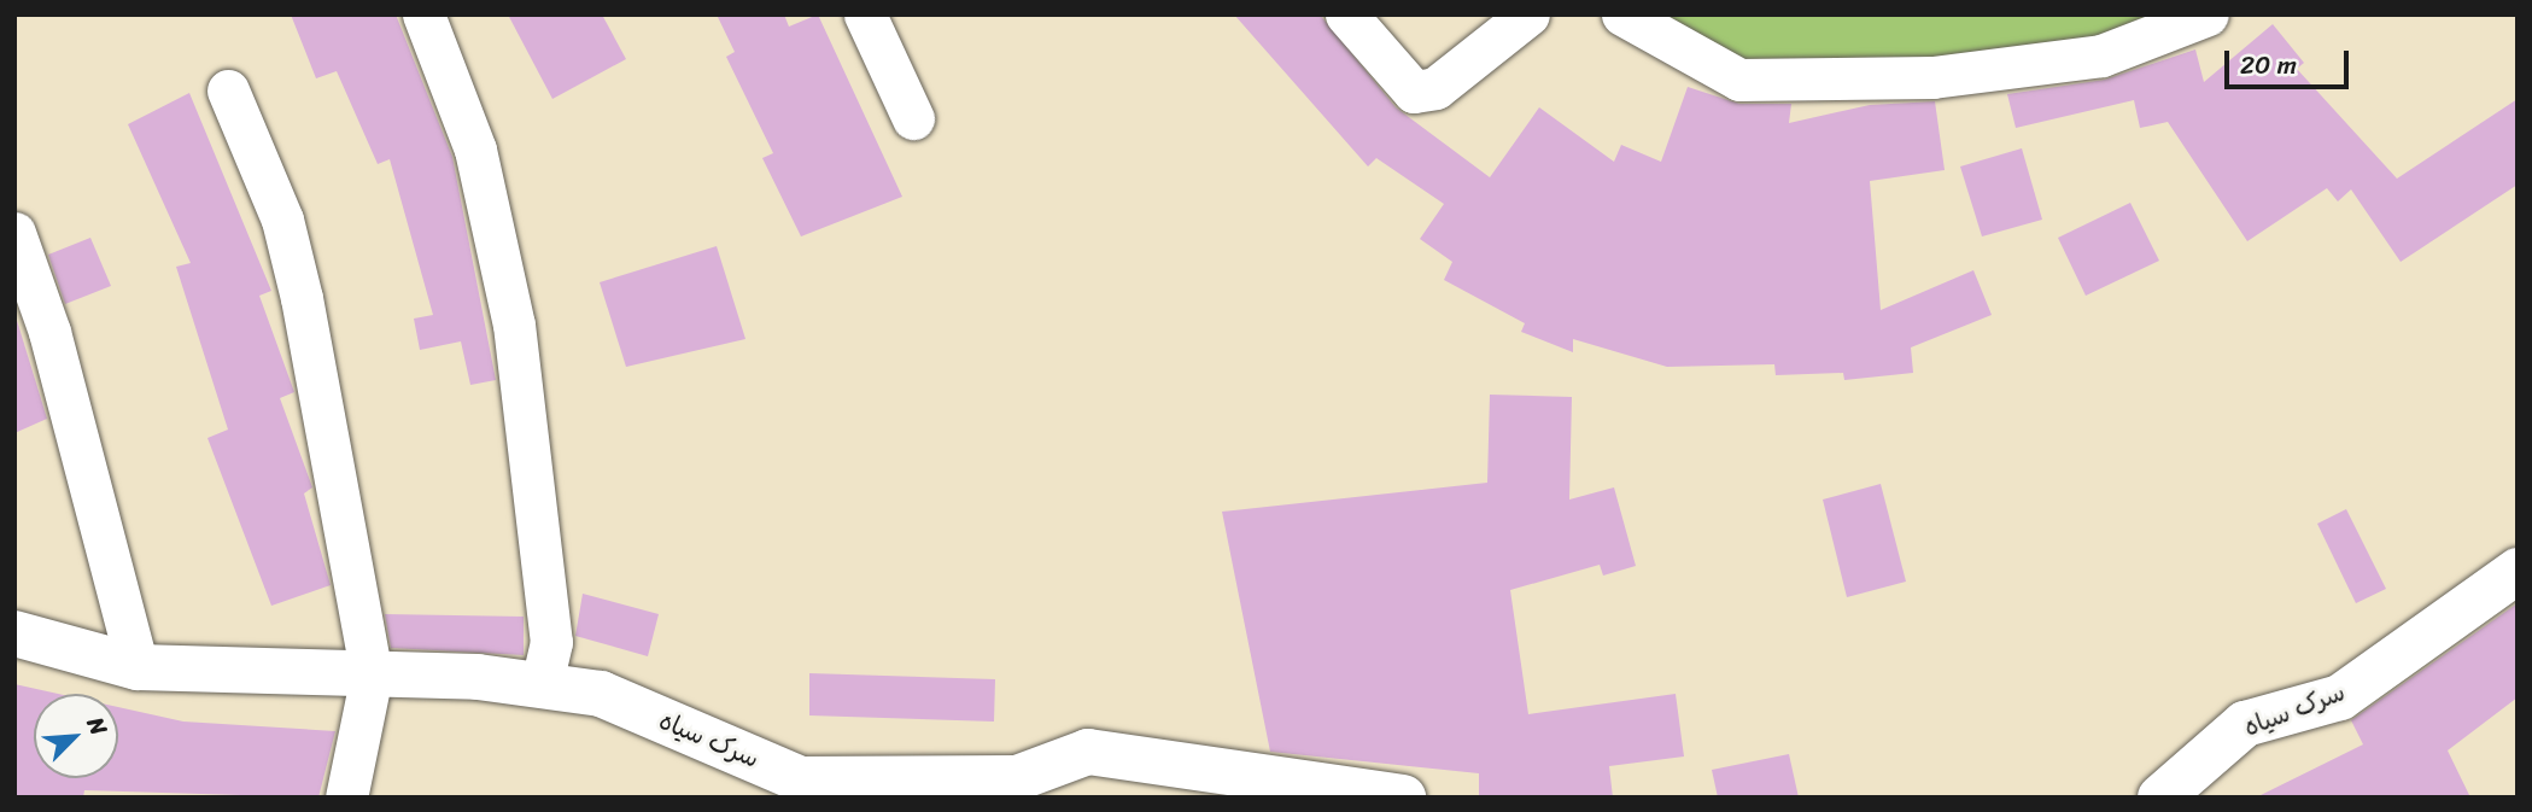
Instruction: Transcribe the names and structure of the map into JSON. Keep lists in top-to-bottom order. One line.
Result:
{"streets":{"street":["سرک سیاه"]},"scale_bar":"20 m","north":"top right"}
